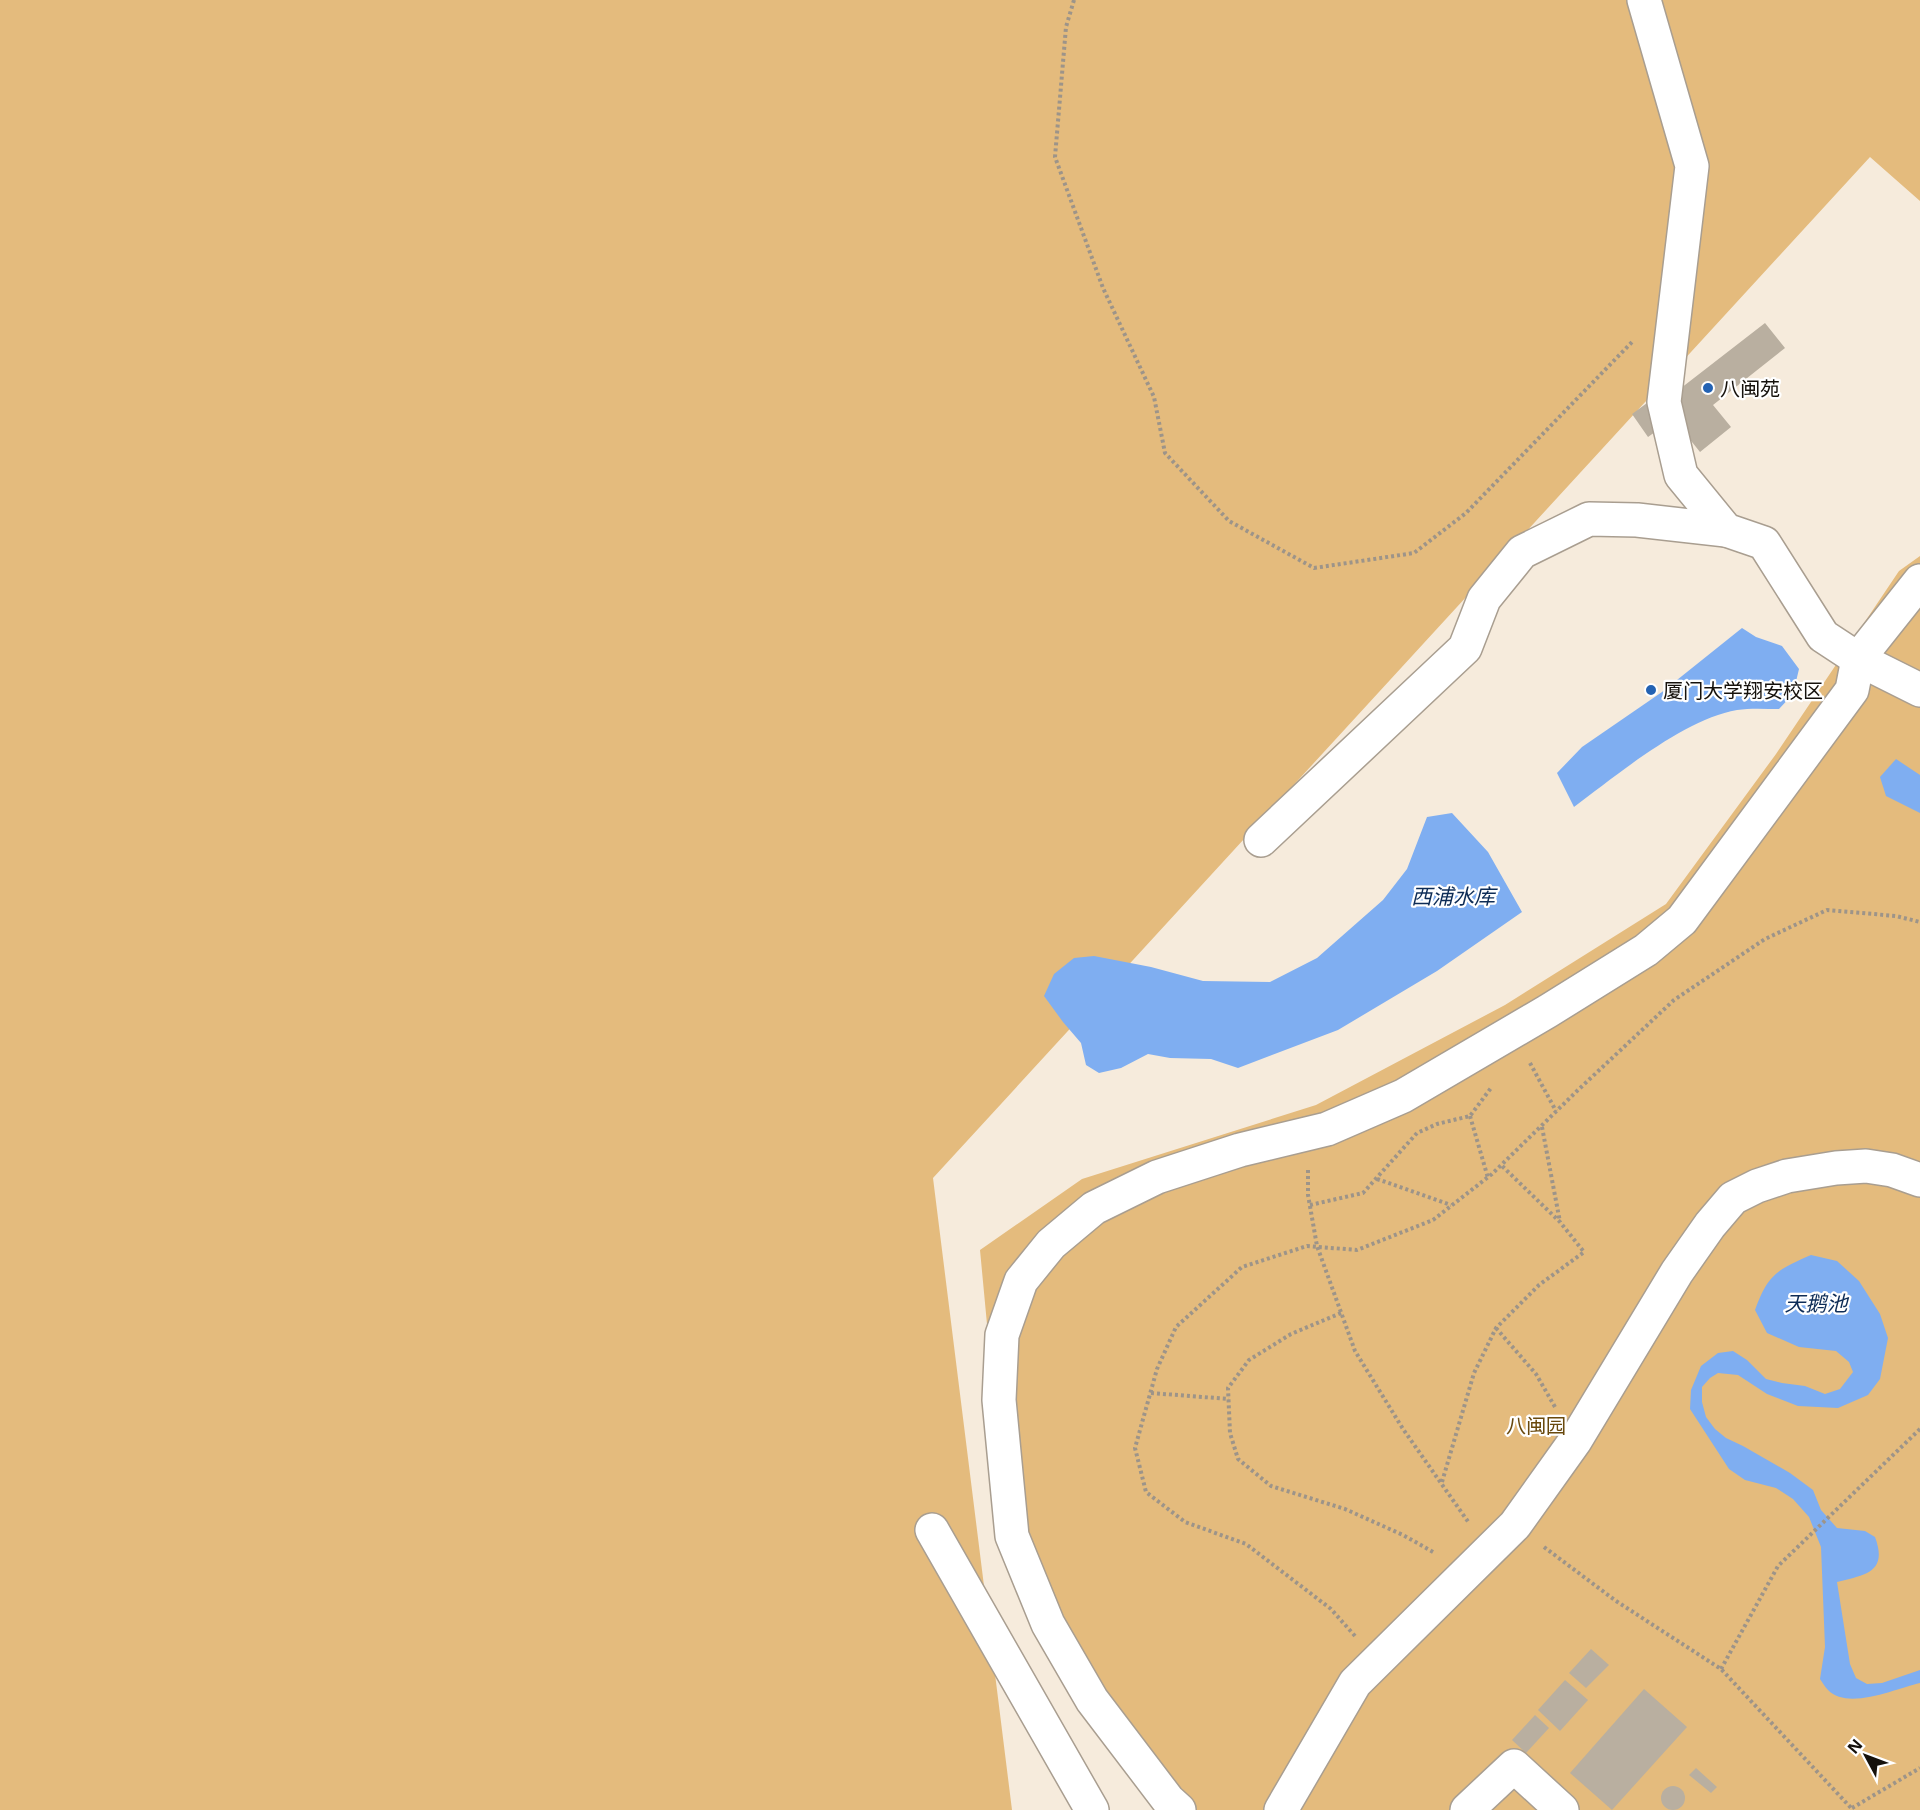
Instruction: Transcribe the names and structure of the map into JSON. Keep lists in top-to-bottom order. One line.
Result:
{"water":["西浦水库","天鹅池"],"parks":["八闽园"],"places":["八闽苑","厦门大学翔安校区"],"north":"top left"}
